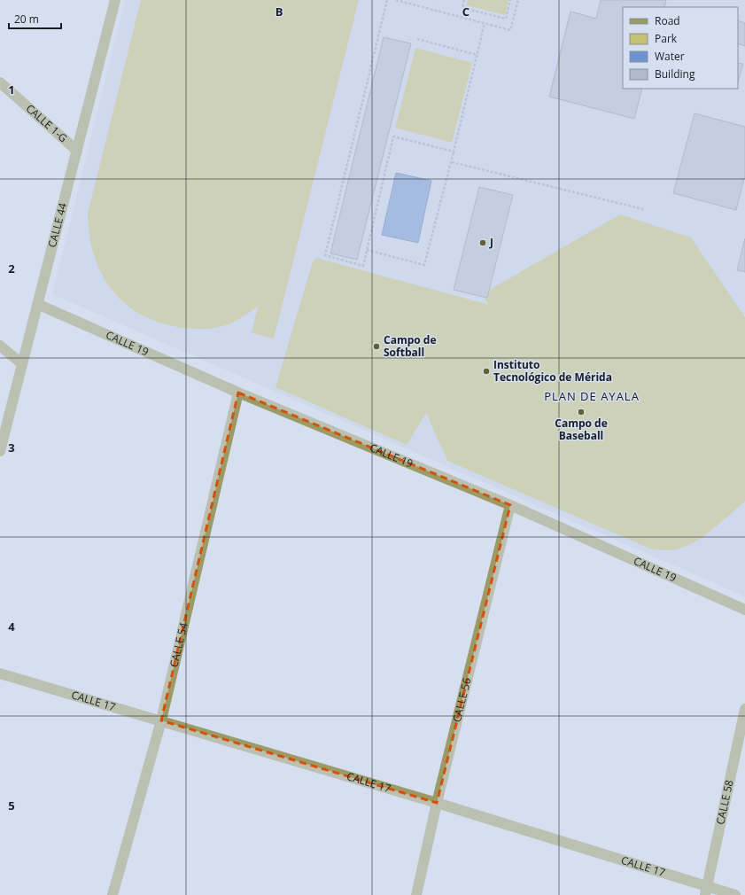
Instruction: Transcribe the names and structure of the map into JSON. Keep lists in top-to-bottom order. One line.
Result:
{"streets":{"street":["CALLE 1-G","CALLE 44","CALLE 19","CALLE 54","CALLE 56","CALLE 17","CALLE 58"]},"crossings":[["CALLE 1-G","CALLE 44"],["CALLE 44","CALLE 19"],["CALLE 19","CALLE 54"],["CALLE 19","CALLE 56"],["CALLE 54","CALLE 17"],["CALLE 56","CALLE 17"],["CALLE 17","CALLE 58"]],"districts":["PLAN DE AYALA"],"places":["J","Campo de Softball","Instituto Tecnológico de Mérida","Campo de Baseball"],"legend":["Road","Park","Water","Building"],"scale_bar":"20 m","grid":{"columns":["B","C"],"rows":["1","2","3","4","5"]}}
